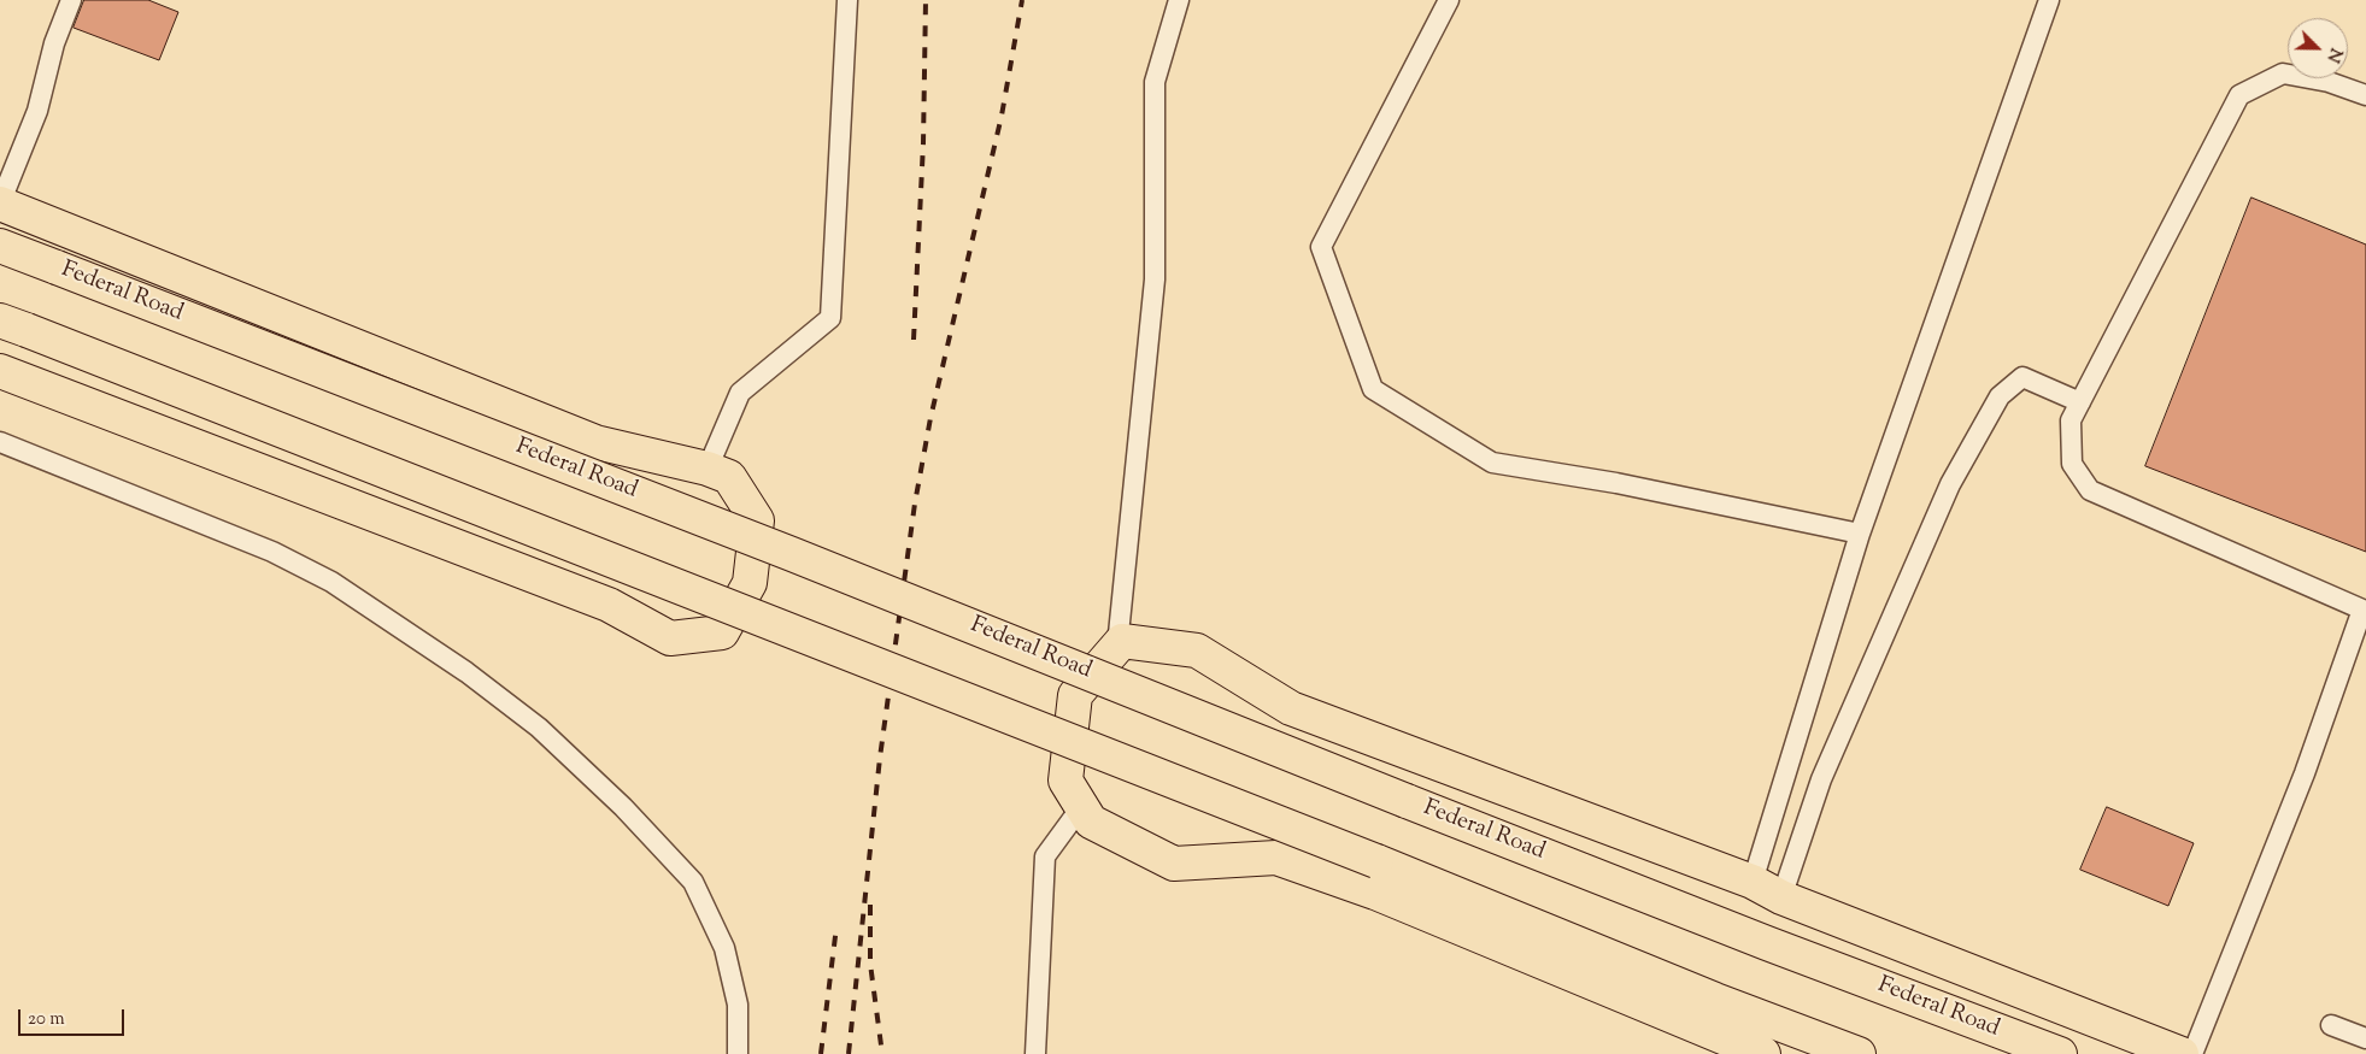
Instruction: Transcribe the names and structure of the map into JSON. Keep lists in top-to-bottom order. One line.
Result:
{"streets":{"main road":["Federal Road"]},"scale_bar":"20 m","north":"bottom right"}
